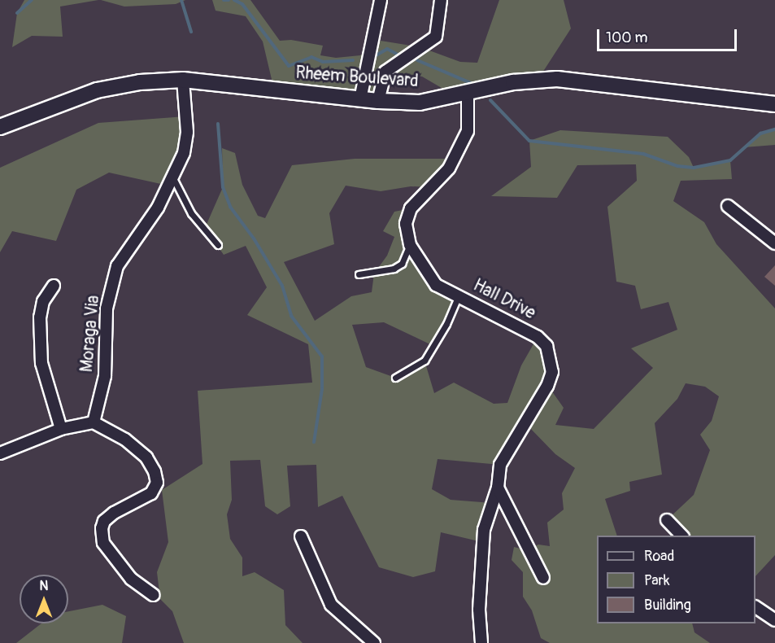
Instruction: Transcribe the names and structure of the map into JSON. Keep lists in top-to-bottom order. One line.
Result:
{"streets":{"street":["Rheem Boulevard","Hall Drive","Moraga Via"]},"crossings":[["Rheem Boulevard","Hall Drive"],["Rheem Boulevard","Moraga Via"]],"legend":["Road","Park","Building"],"scale_bar":"100 m","north":"top"}
